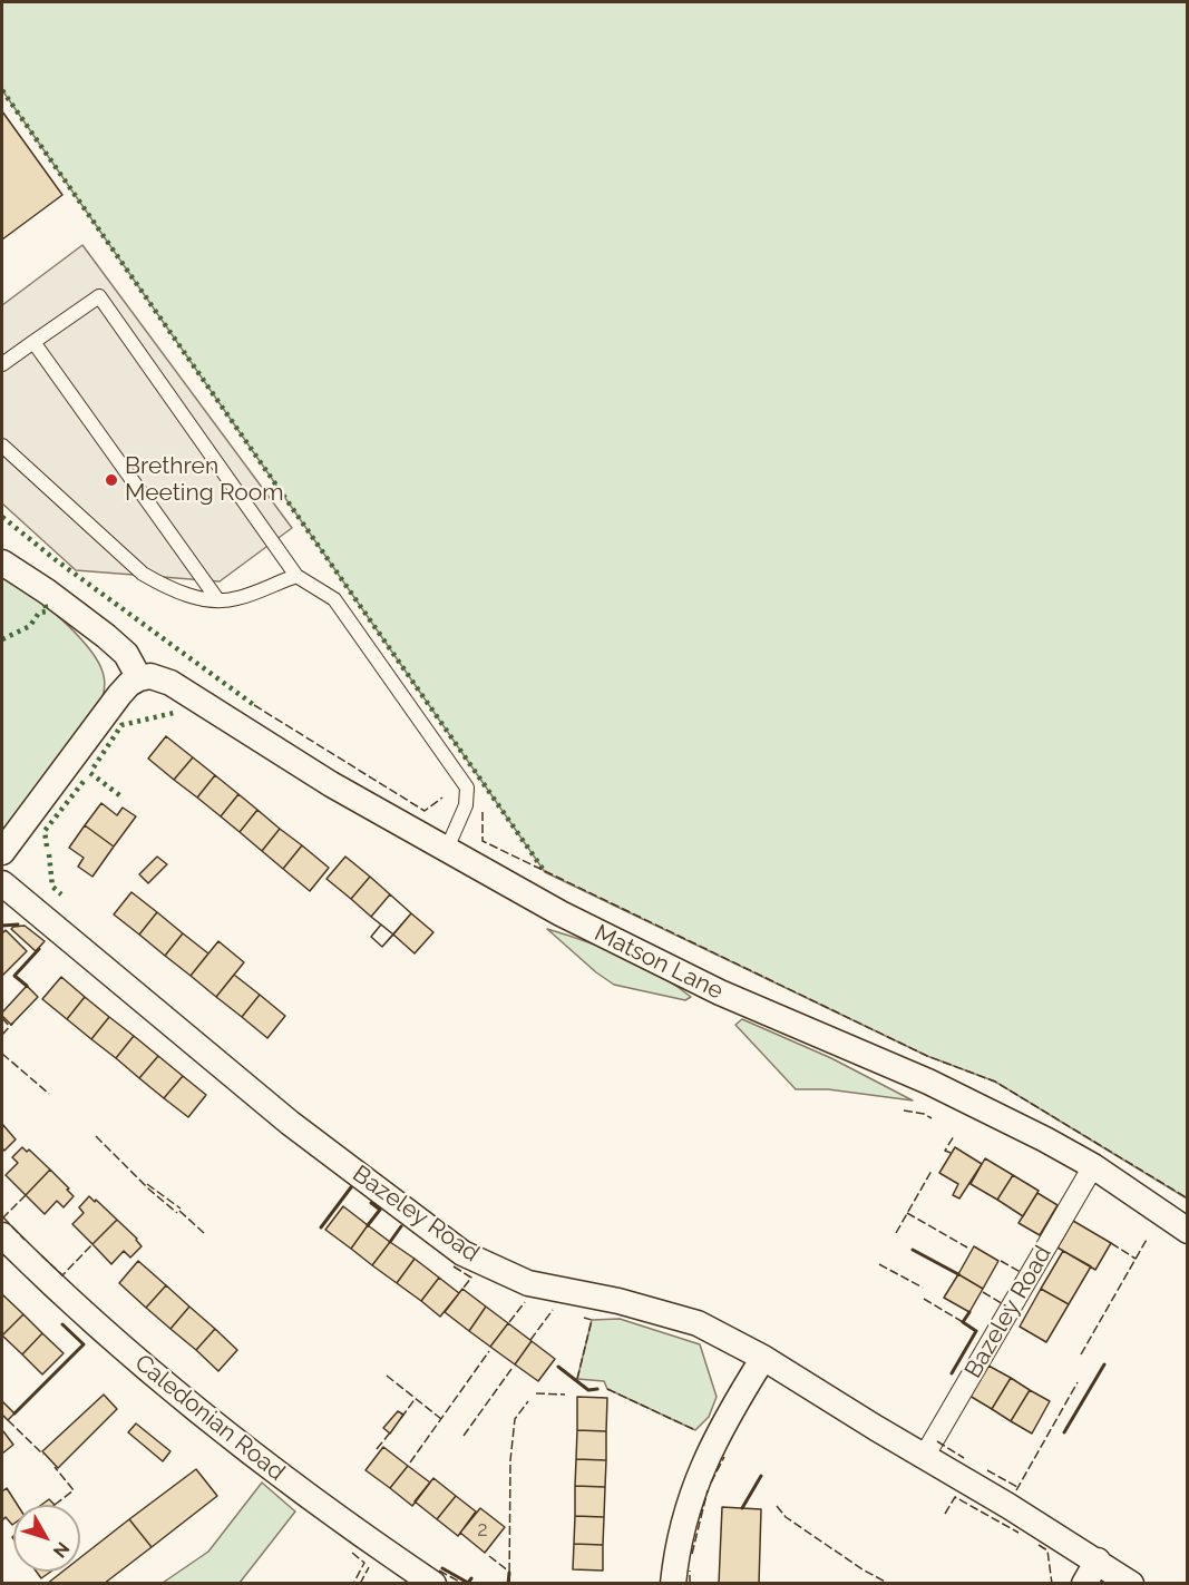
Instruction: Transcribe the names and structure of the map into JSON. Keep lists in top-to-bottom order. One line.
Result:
{"streets":{"street":["Matson Lane","Bazeley Road","Caledonian Road"]},"crossings":[["Matson Lane","Bazeley Road"]],"places":["Brethren Meeting Room"],"house_numbers":["2"],"north":"bottom right"}
